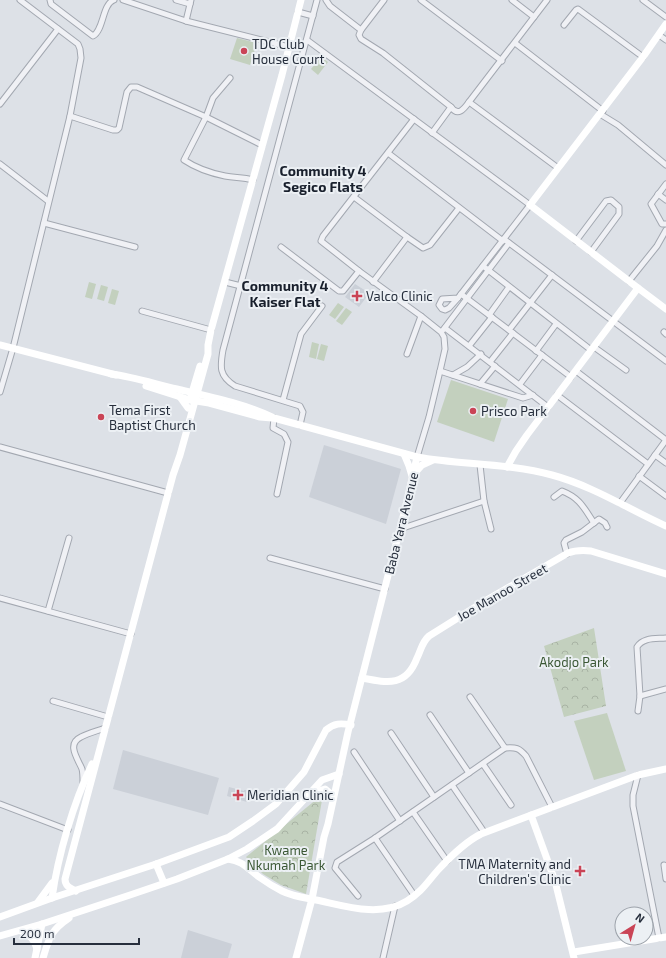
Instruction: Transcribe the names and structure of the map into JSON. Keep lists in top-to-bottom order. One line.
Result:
{"streets":{"main road":["Baba Yara Avenue","Joe Manoo Street"]},"crossings":[["Baba Yara Avenue","Joe Manoo Street"]],"districts":["Community 4 Segico Flats","Community 4 Kaiser Flat"],"parks":["Akodjo Park","Kwame Nkumah Park"],"places":{"other":["TDC Club House Court","Prisco Park","Tema First Baptist Church"],"health":["Valco Clinic","Meridian Clinic","TMA Maternity and Children's Clinic"]},"scale_bar":"200 m","north":"top right"}
